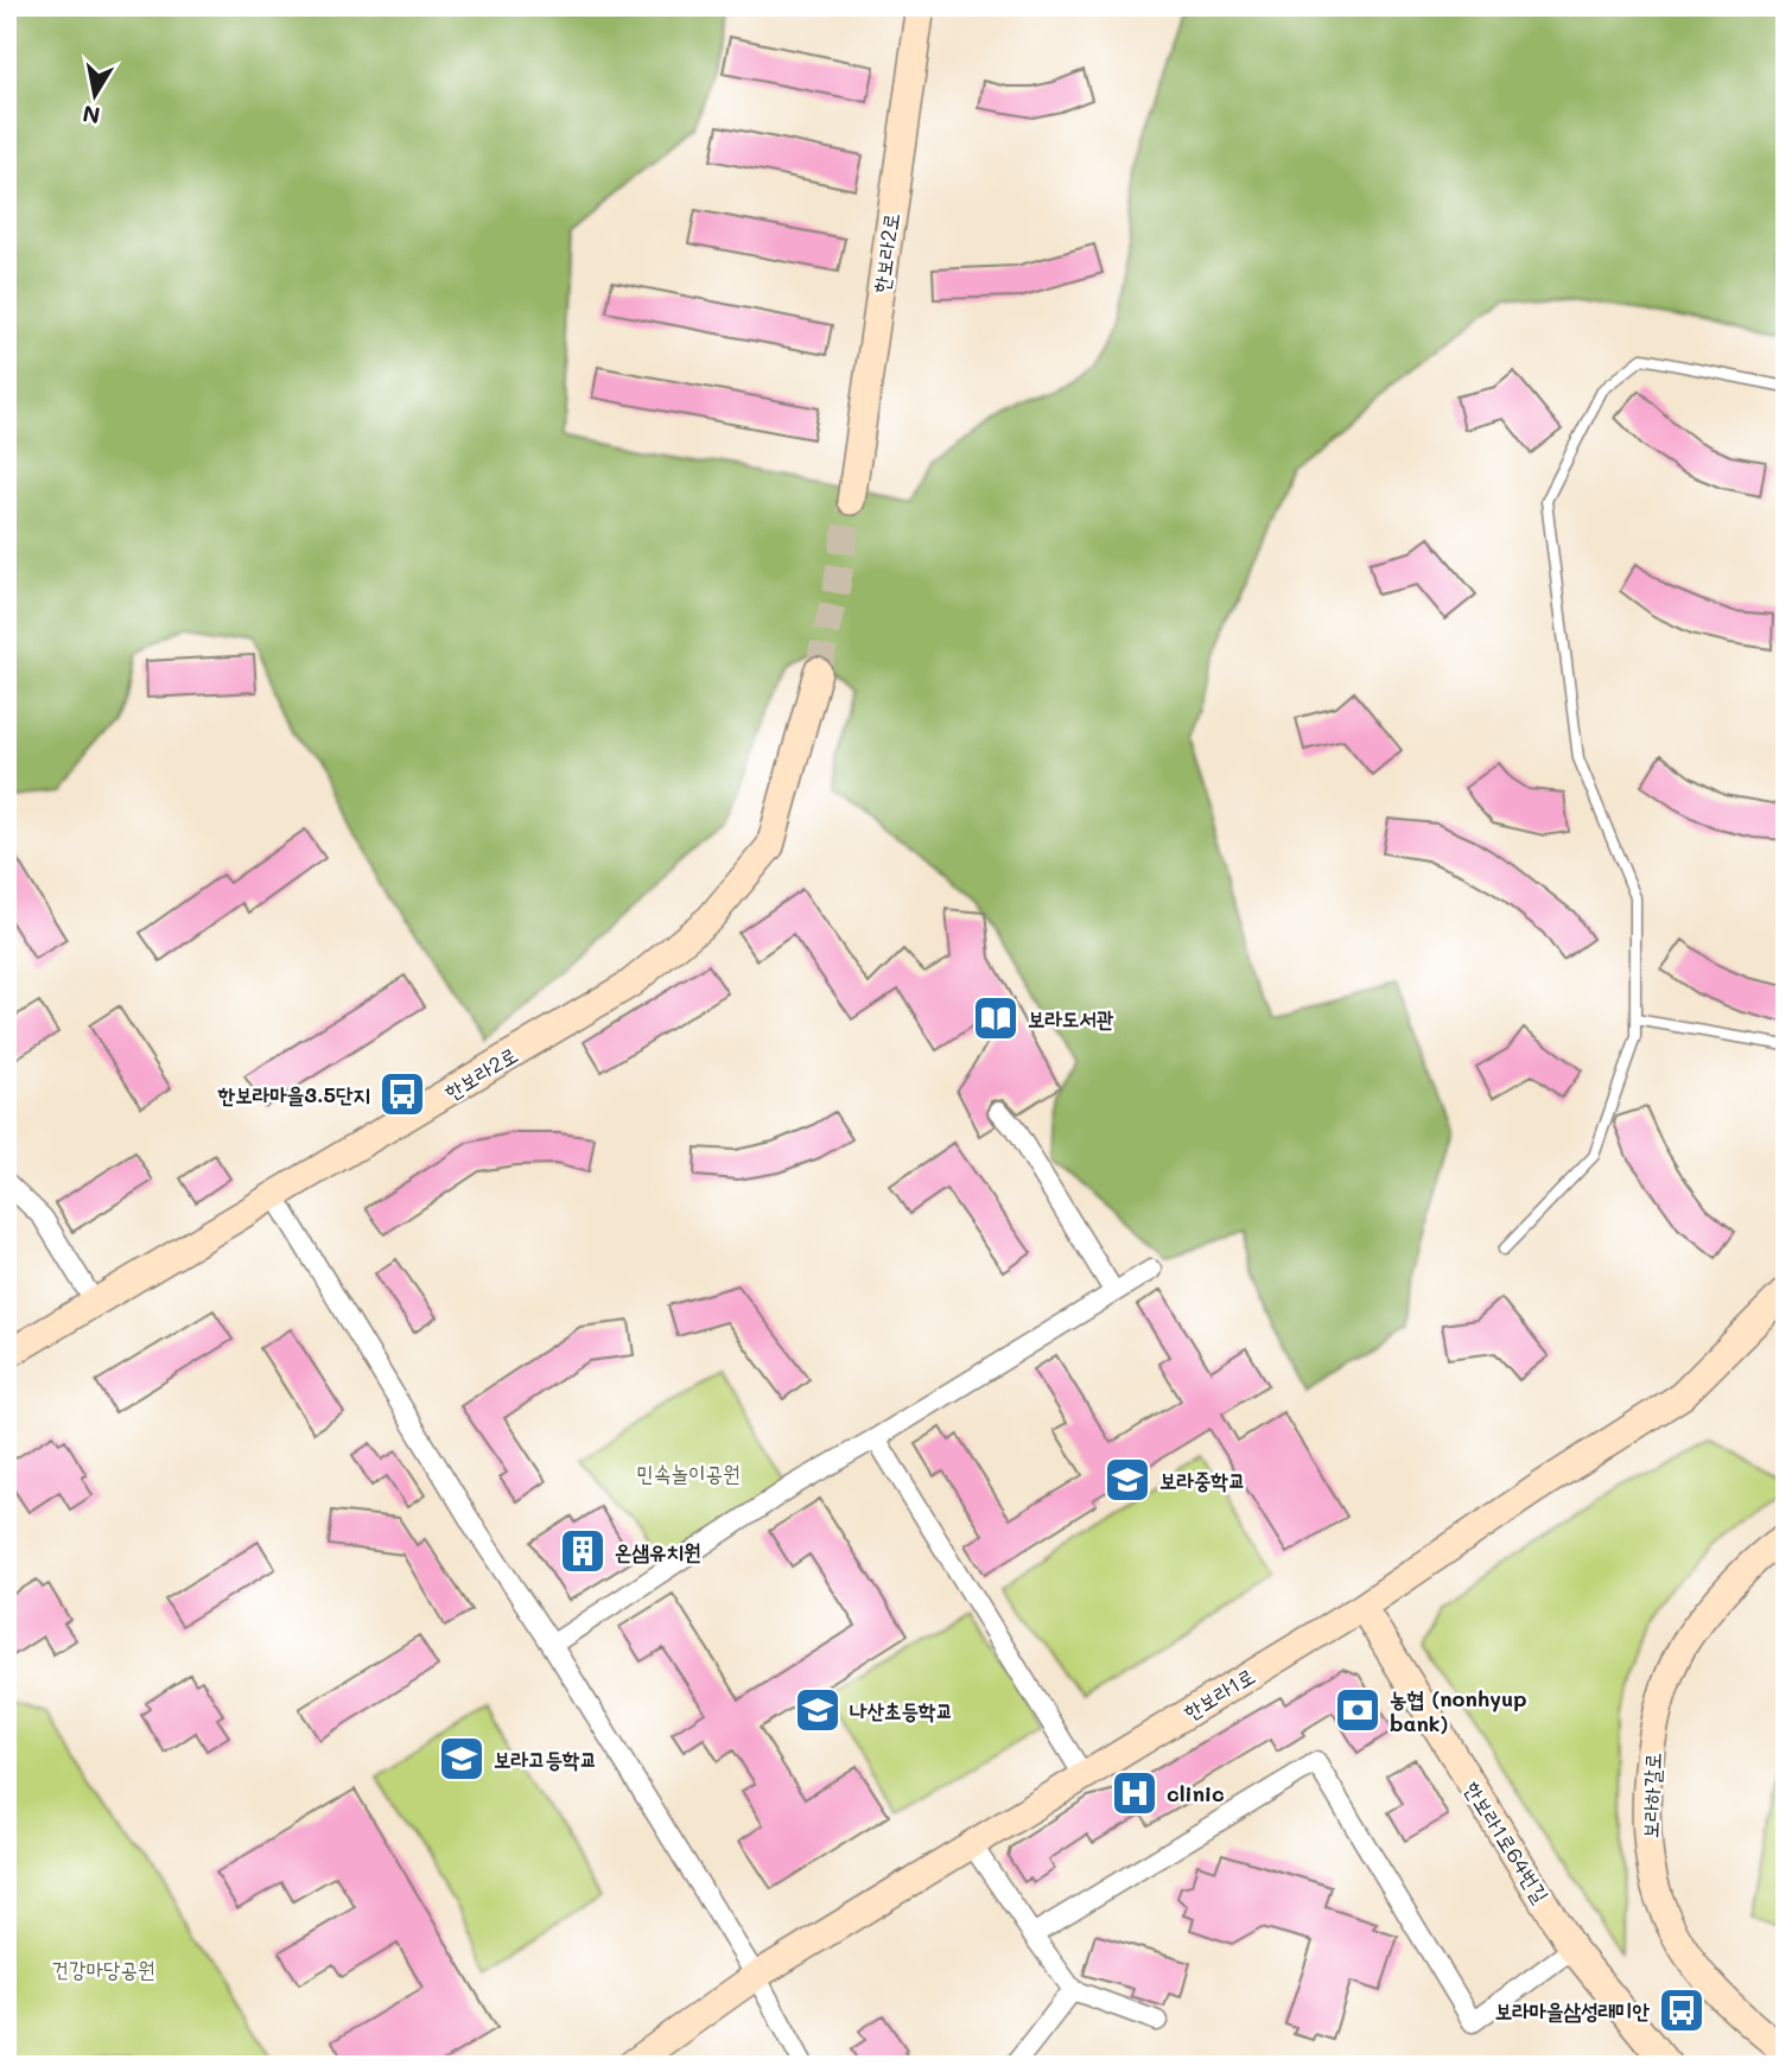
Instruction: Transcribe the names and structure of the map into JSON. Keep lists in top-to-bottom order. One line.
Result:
{"streets":{"street":["한보라2로","한보라1로","보라하갈로","한보라1로64번길"]},"crossings":[["한보라1로","한보라1로64번길"]],"parks":["민속놀이공원","건강마당공원"],"places":{"library":["보라도서관"],"bus stop":["한보라마을3.5단지","보라마을삼성래미안"],"school or university":["보라중학교","나산초등학교","보라고등학교"],"building":["온샘유치원"],"bank":["농협 (nonhyup bank)"],"hospital":["clinic"]},"north":"bottom"}
